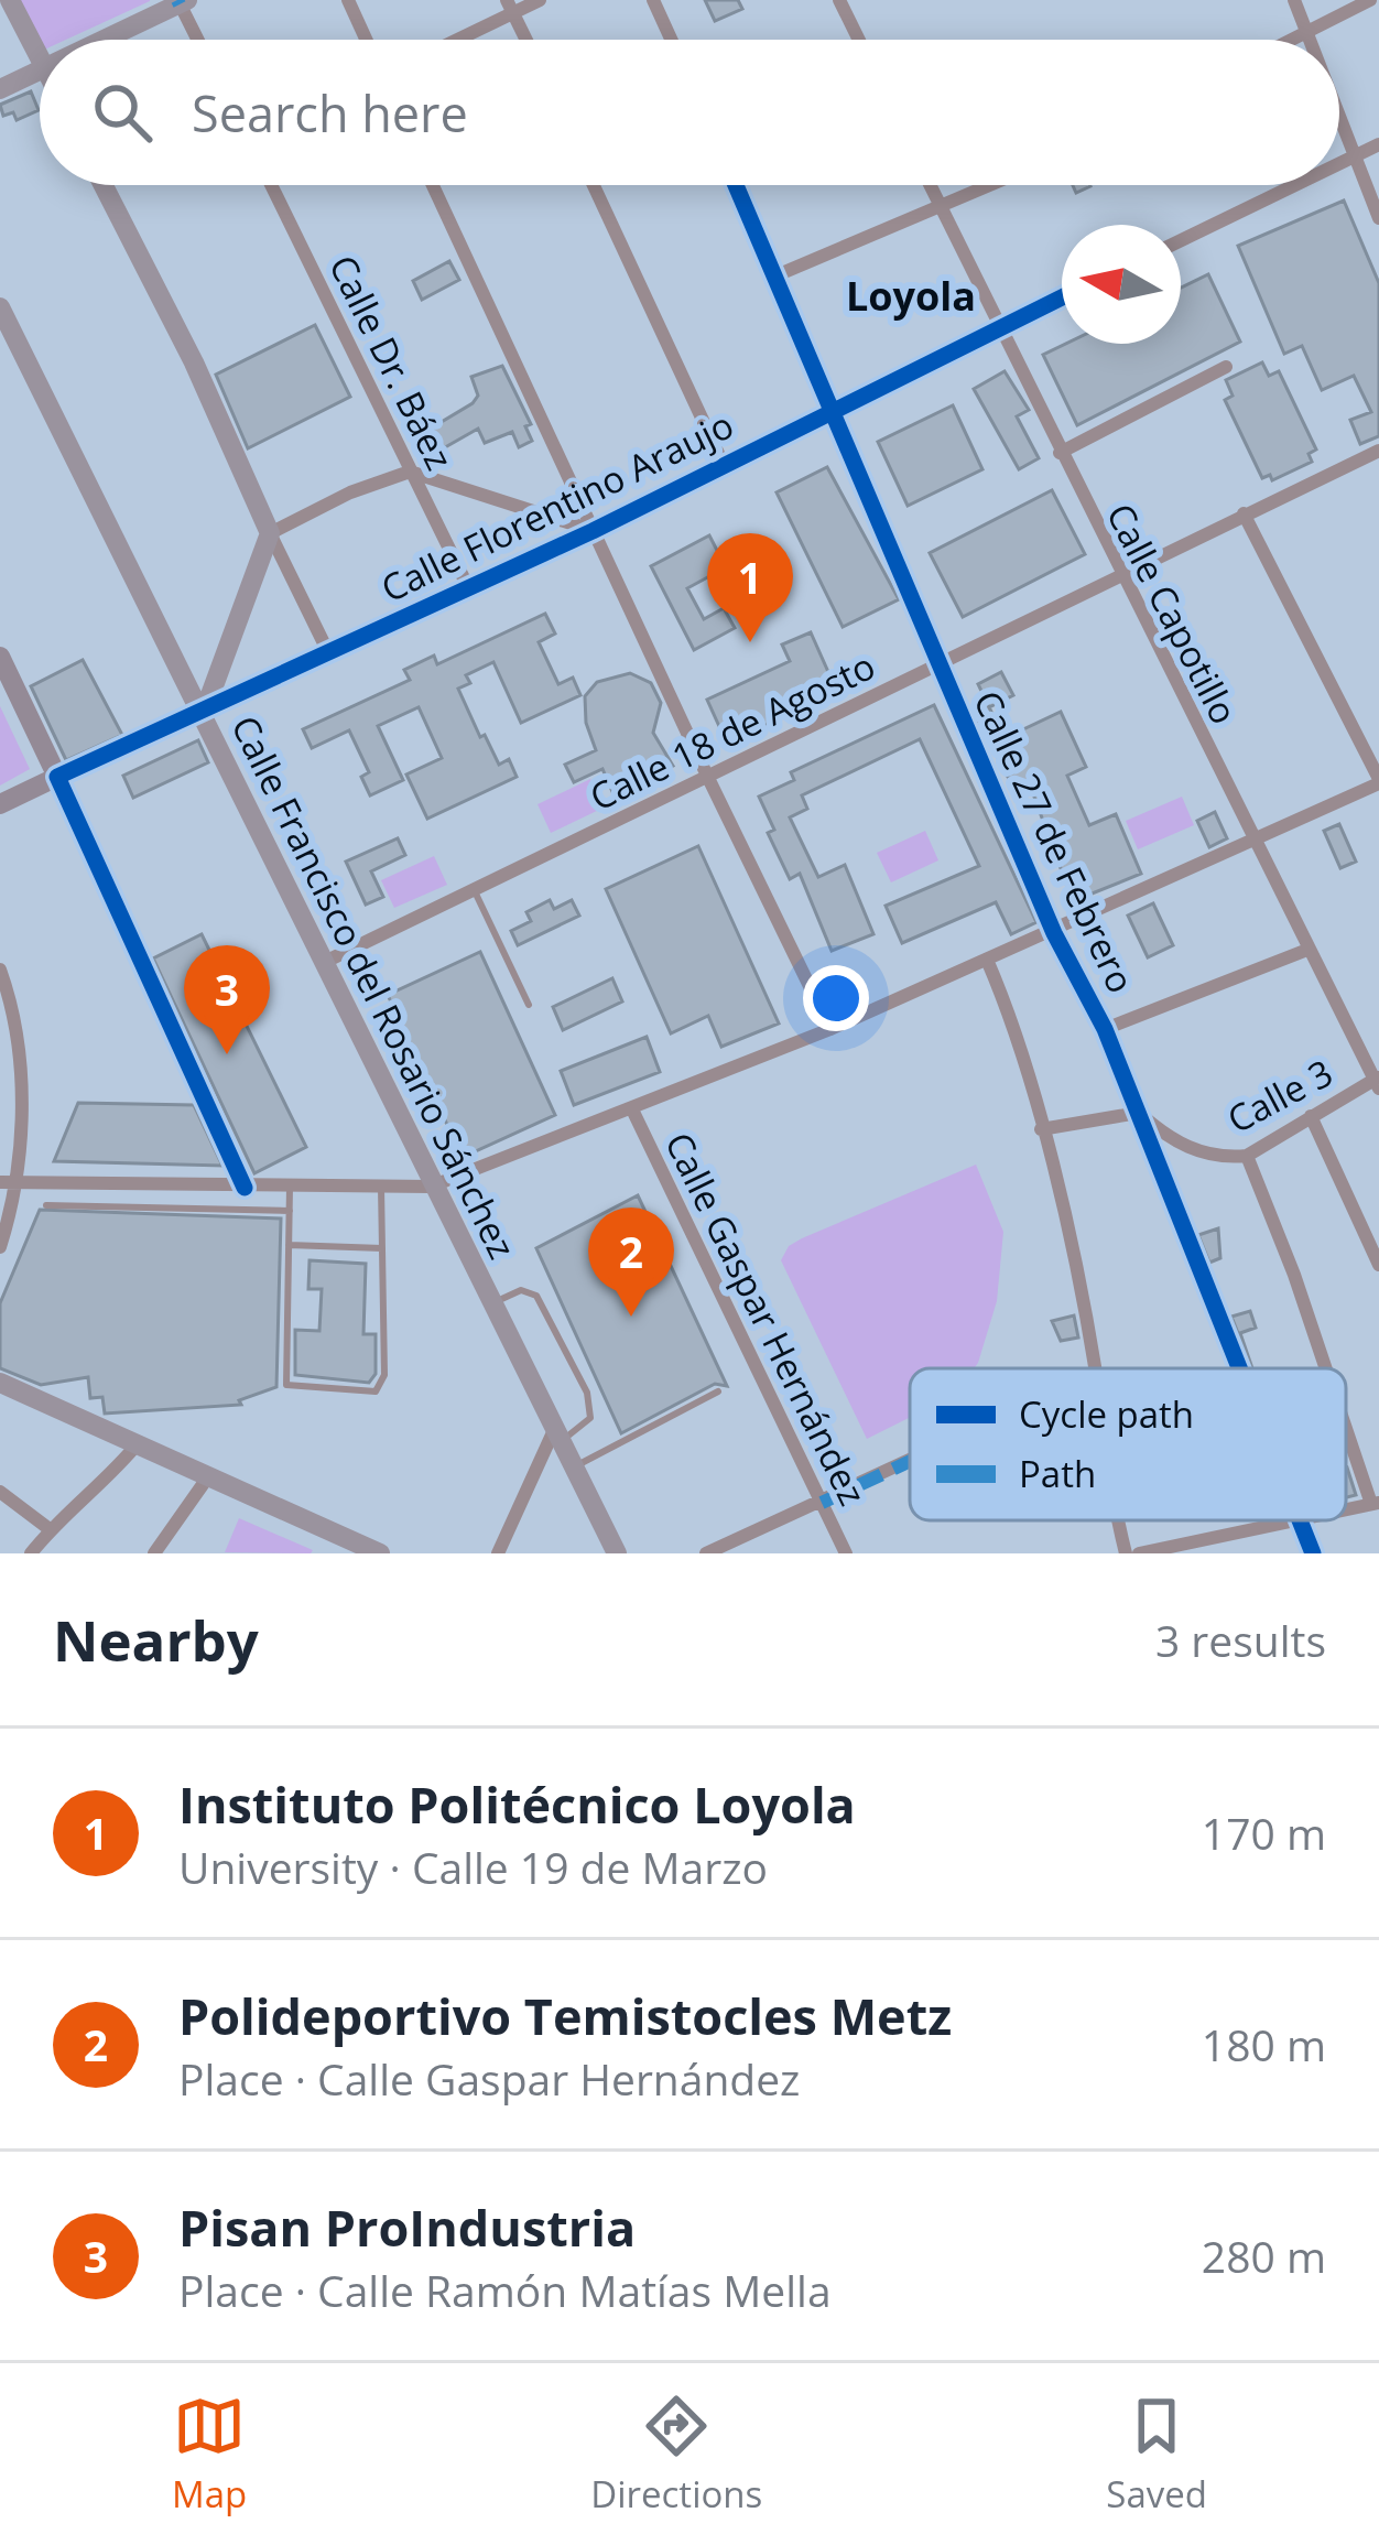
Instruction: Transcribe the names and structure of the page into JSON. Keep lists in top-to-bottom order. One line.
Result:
{"streets":{"main road":["Calle Florentino Araujo"],"street":["Calle Dr. Báez","Calle Capotillo","Calle 18 de Agosto","Calle 27 de Febrero","Calle Francisco del Rosario Sánchez","Calle 3","Calle Gaspar Hernández"]},"crossings":[["Calle Dr. Báez","Calle Florentino Araujo"],["Calle Florentino Araujo","Calle Capotillo"],["Calle Florentino Araujo","Calle 27 de Febrero"],["Calle Florentino Araujo","Calle Francisco del Rosario Sánchez"],["Calle Capotillo","Calle 18 de Agosto"],["Calle Capotillo","Calle 3"],["Calle 18 de Agosto","Calle 27 de Febrero"],["Calle 18 de Agosto","Calle Francisco del Rosario Sánchez"],["Calle 27 de Febrero","Calle 3"]],"districts":["Loyola"],"legend":["Cycle path","Path"],"north":"left","page":{"search":"Search here","pins":["1","3","2"],"heading":["Nearby","3 results"],"list":[{"mark":"1","name":"Instituto Politécnico Loyola","note":"University · Calle 19 de Marzo","value":"170 m"},{"mark":"2","name":"Polideportivo Temistocles Metz","note":"Place · Calle Gaspar Hernández","value":"180 m"},{"mark":"3","name":"Pisan ProIndustria","note":"Place · Calle Ramón Matías Mella","value":"280 m"}],"nav":["Map","Directions","Saved"]}}
